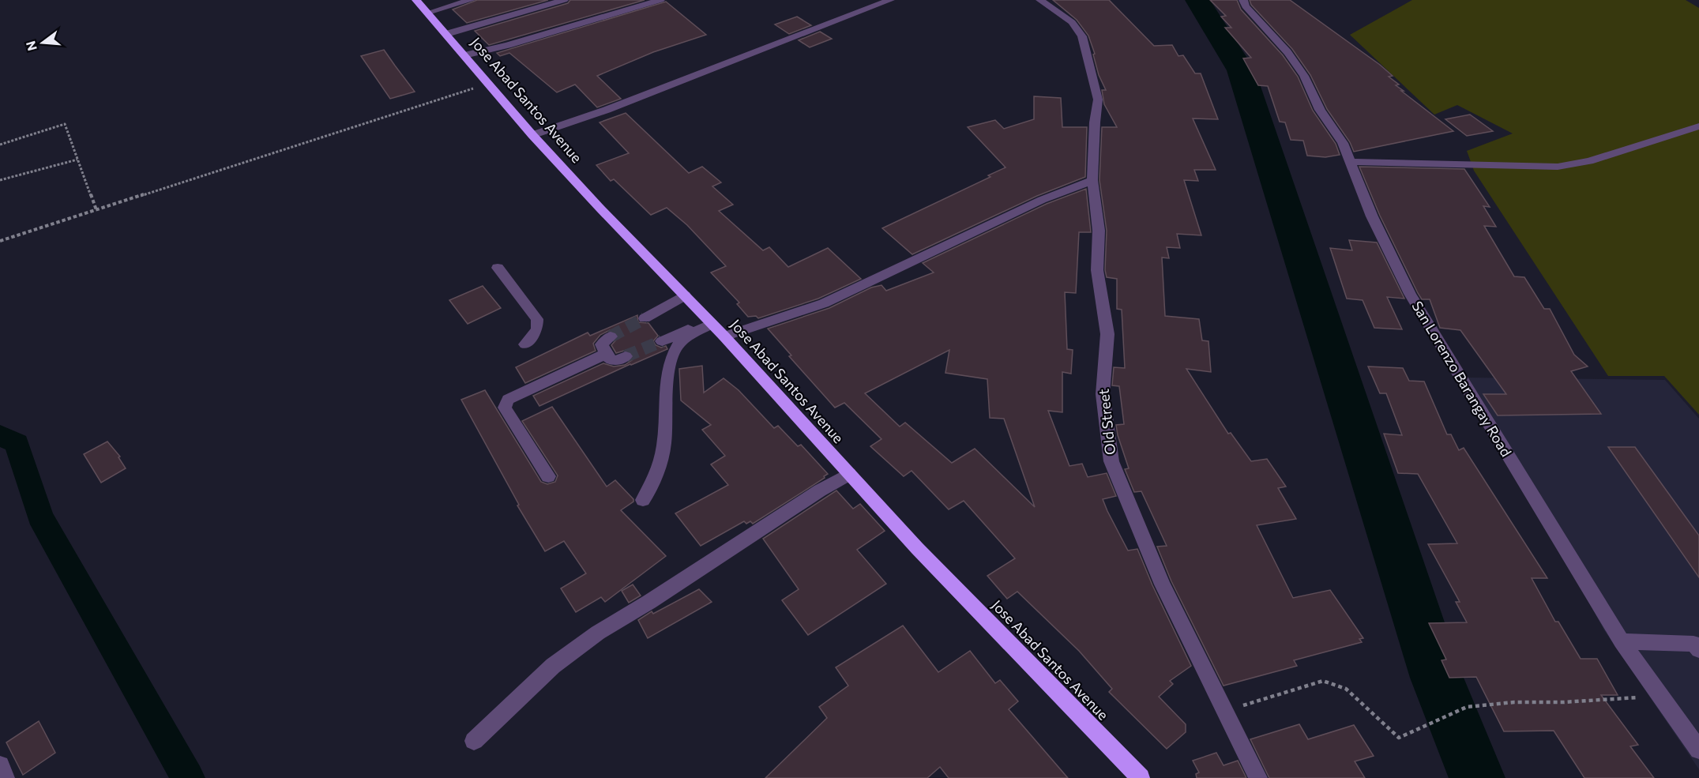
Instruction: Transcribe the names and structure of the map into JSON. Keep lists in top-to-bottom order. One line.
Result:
{"streets":{"highway":["Jose Abad Santos Avenue"],"street":["San Lorenzo Barangay Road","Old Street"]},"north":"left"}
